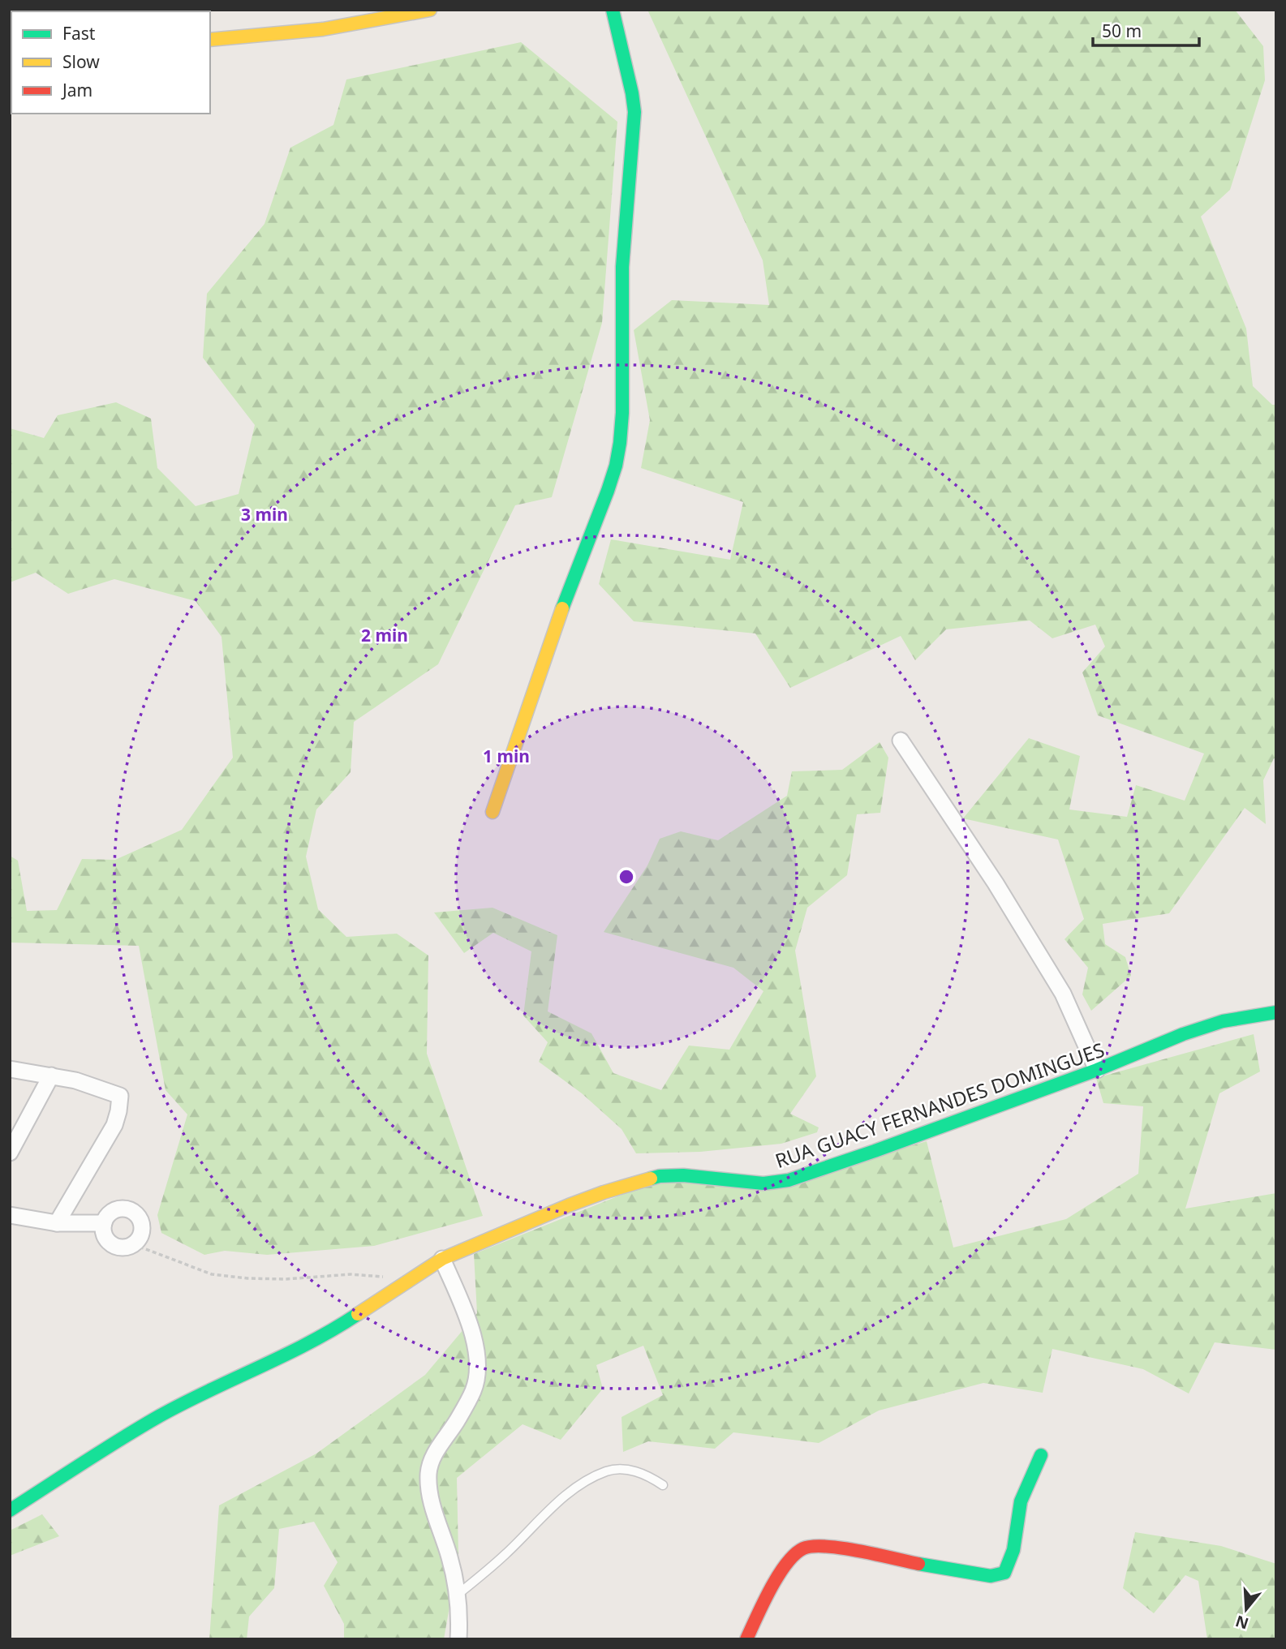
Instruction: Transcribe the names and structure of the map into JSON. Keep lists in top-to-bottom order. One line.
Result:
{"streets":{"street":["RUA GUACY FERNANDES DOMINGUES"]},"legend":["Fast","Slow","Jam"],"scale_bar":"50 m","north":"bottom","rings":["3 min","2 min","1 min"]}
